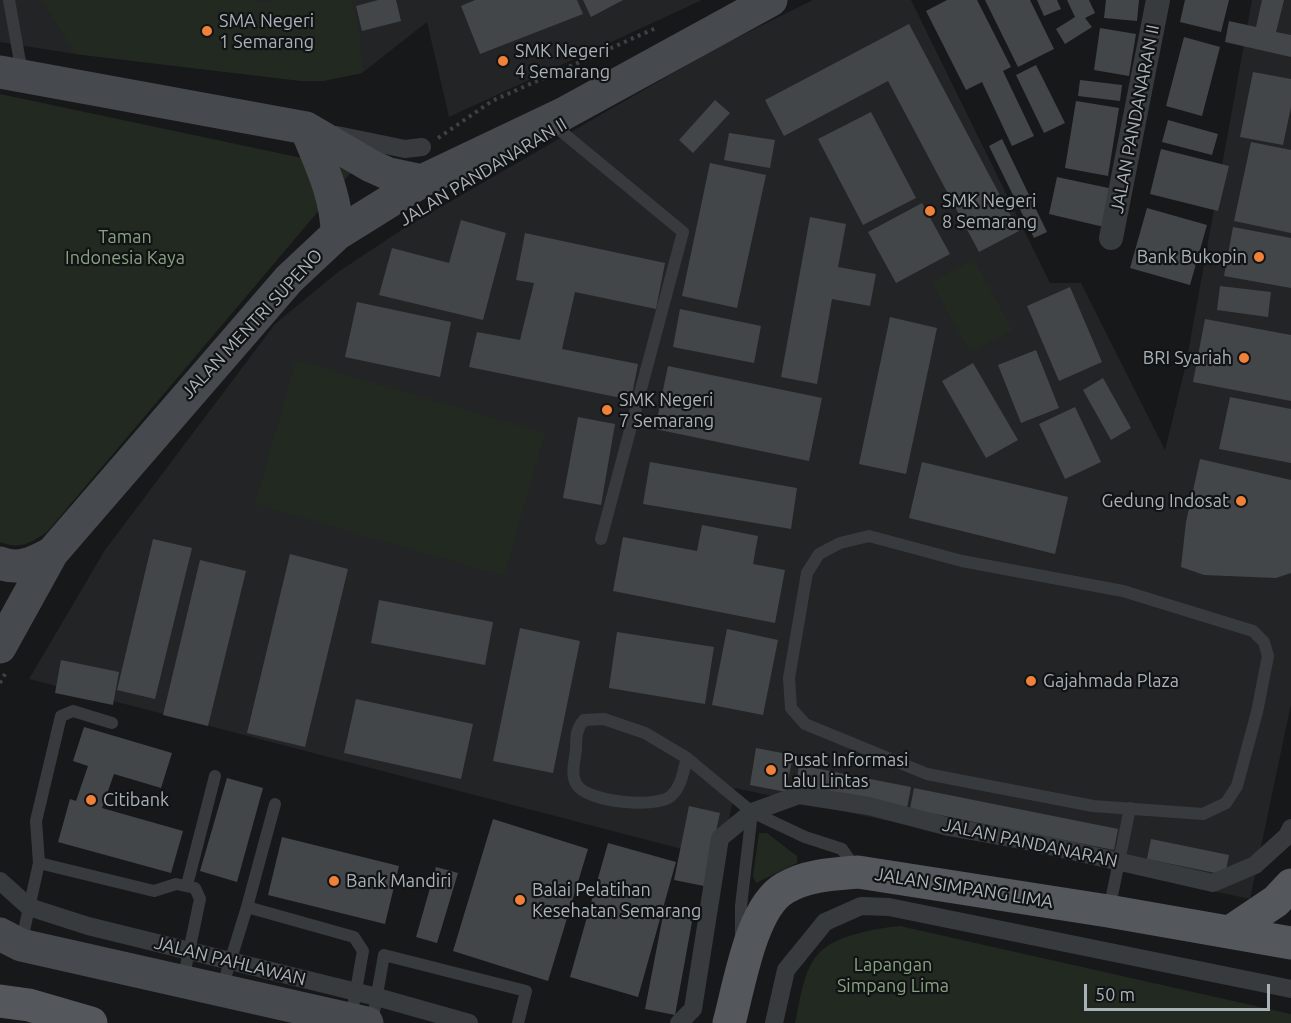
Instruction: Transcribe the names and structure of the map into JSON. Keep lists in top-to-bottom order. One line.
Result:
{"streets":{"main road":["JALAN PANDANARAN II","JALAN MENTRI SUPENO","JALAN SIMPANG LIMA","JALAN PAHLAWAN"],"street":["JALAN PANDANARAN"]},"crossings":[["JALAN PANDANARAN II","JALAN MENTRI SUPENO"]],"parks":["Taman Indonesia Kaya","Lapangan Simpang Lima"],"places":["SMA Negeri 1 Semarang","SMK Negeri 4 Semarang","SMK Negeri 8 Semarang","Bank Bukopin","BRI Syariah","SMK Negeri 7 Semarang","Gedung Indosat","Gajahmada Plaza","Pusat Informasi Lalu Lintas","Citibank","Bank Mandiri","Balai Pelatihan Kesehatan Semarang"],"scale_bar":"50 m"}
